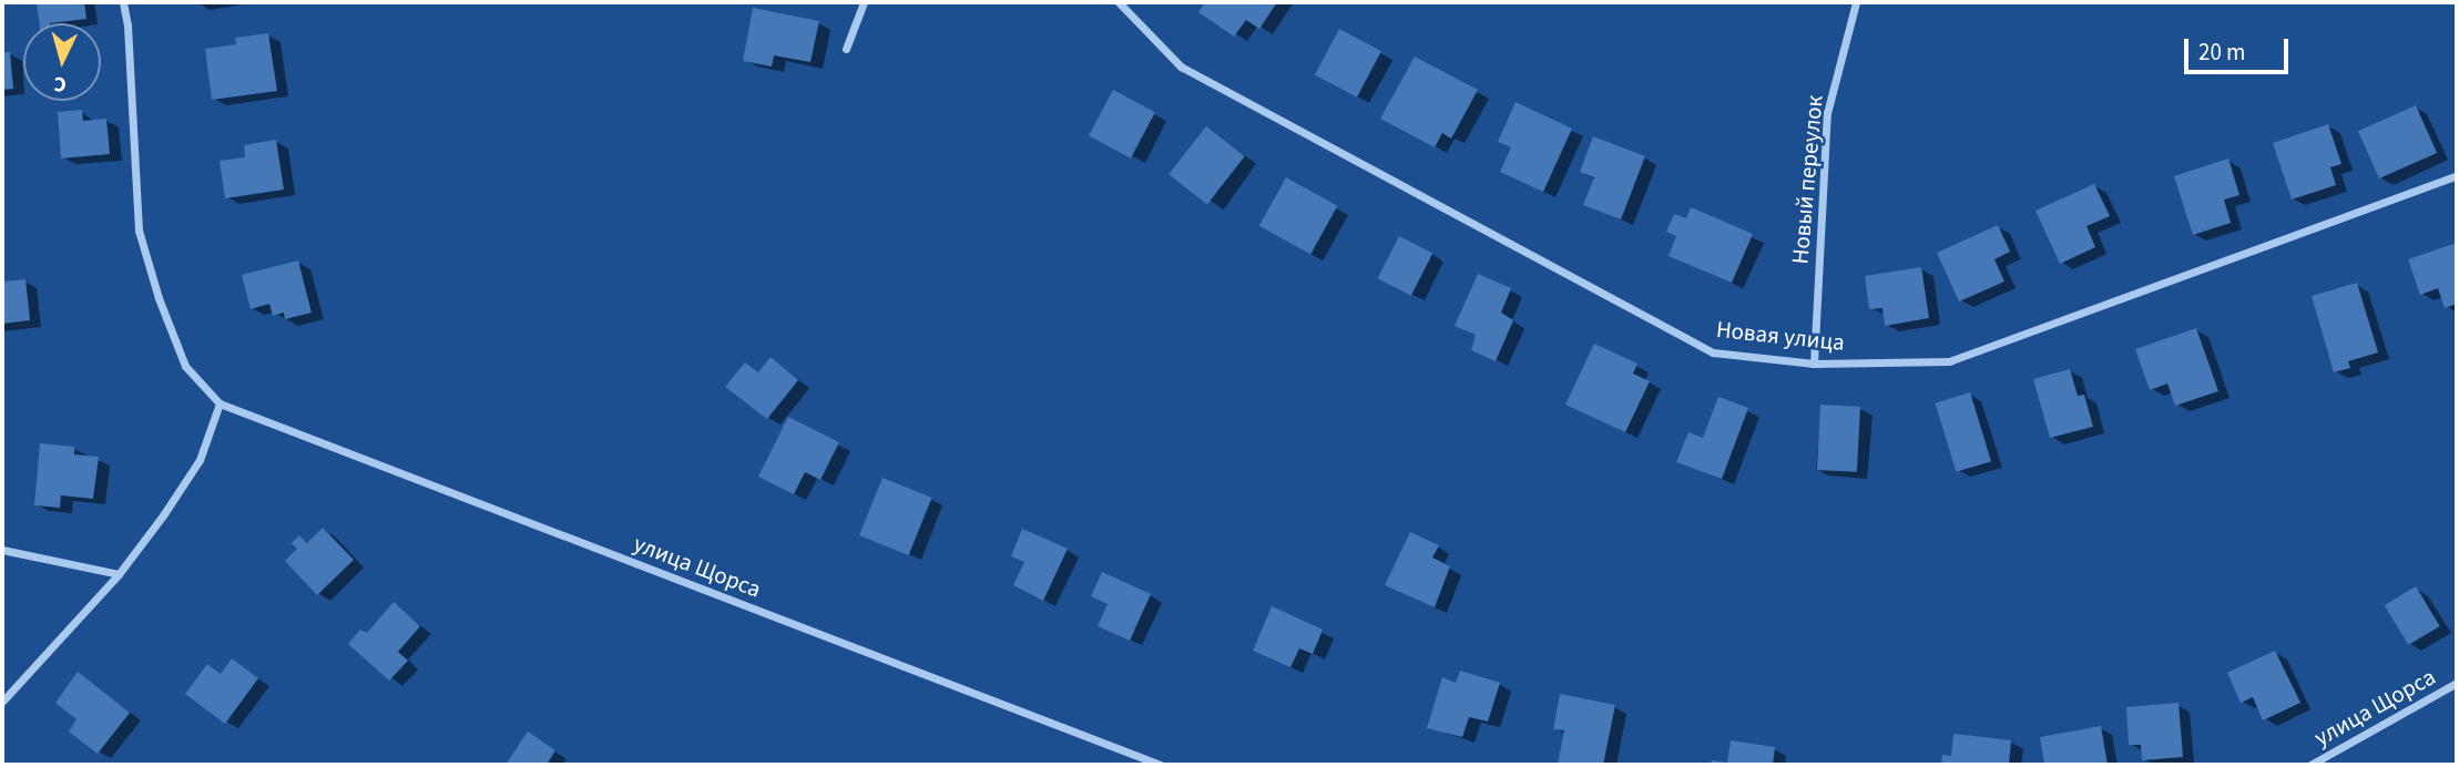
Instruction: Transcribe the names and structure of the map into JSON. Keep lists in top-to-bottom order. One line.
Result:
{"streets":{"street":["Новый переулок","Новая улица","улица Щорса"]},"crossings":[["Новый переулок","Новая улица"]],"scale_bar":"20 m","north":"bottom"}
